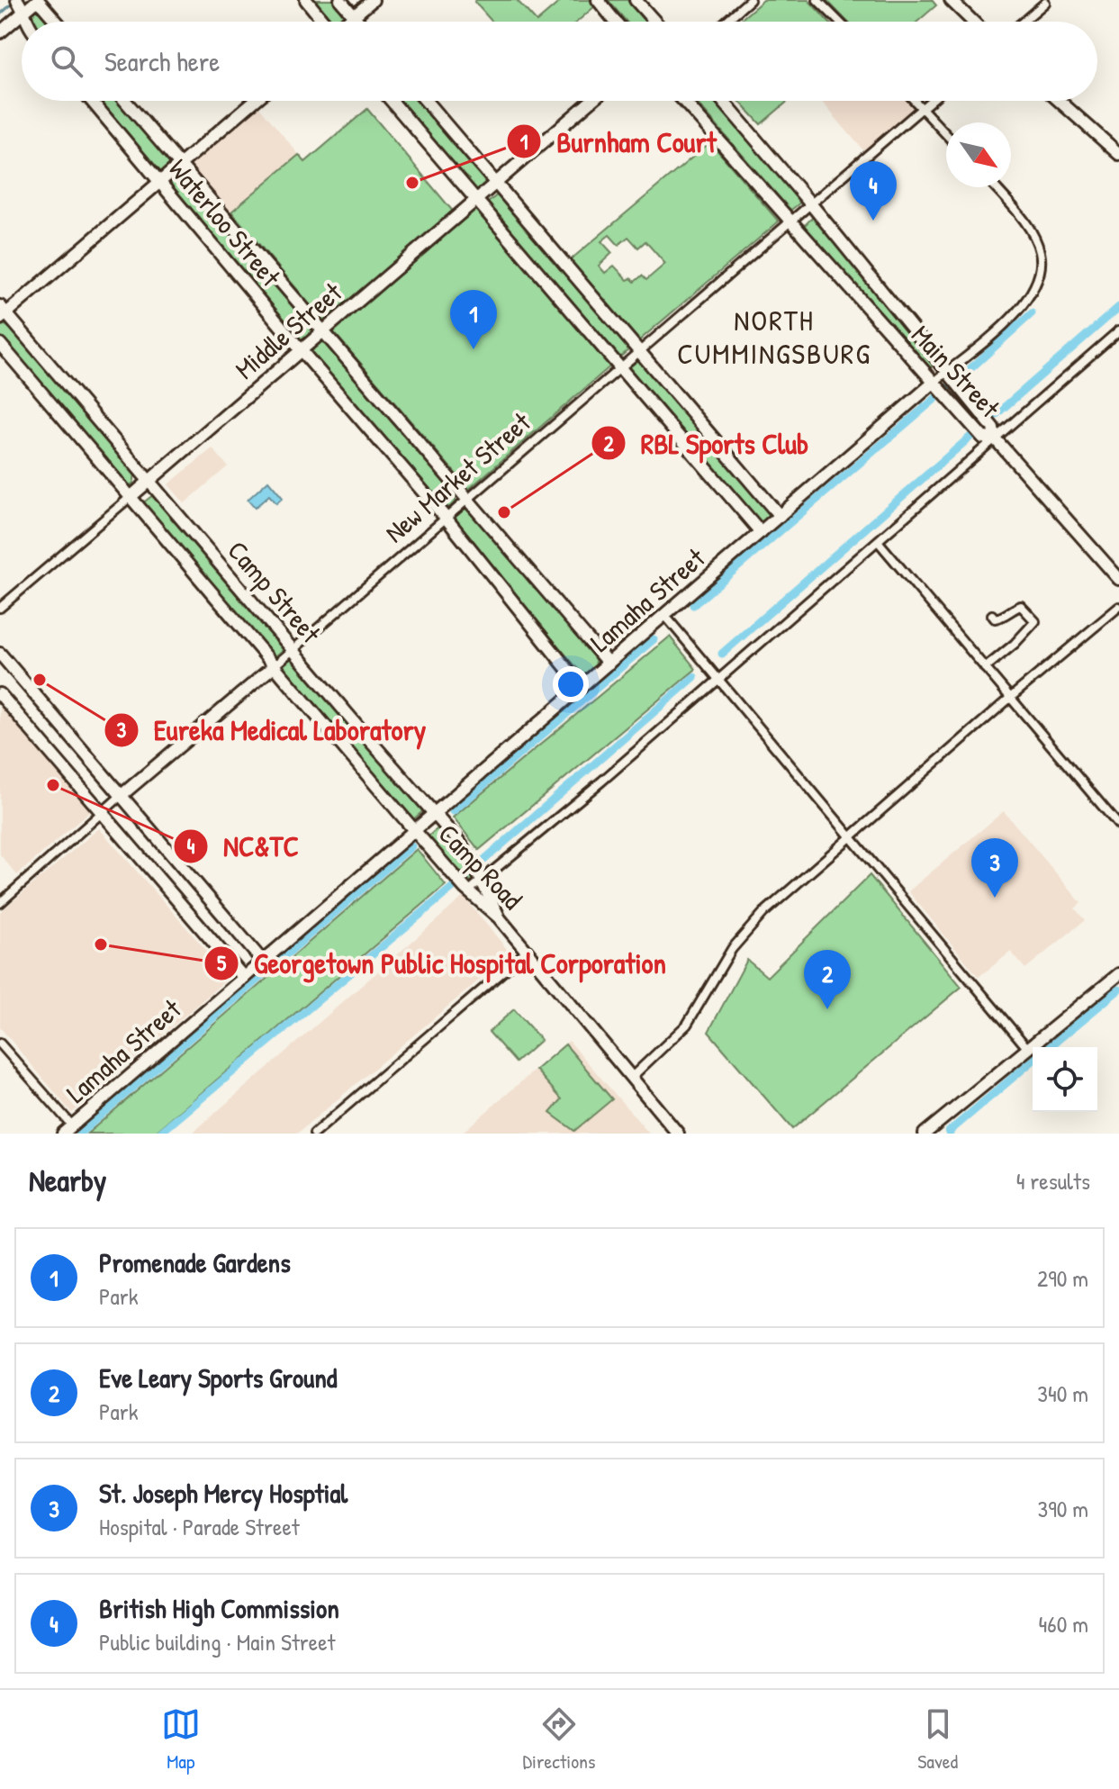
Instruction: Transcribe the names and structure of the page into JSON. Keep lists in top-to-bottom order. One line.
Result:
{"streets":{"street":["Waterloo Street","Middle Street","Main Street","New Market Street","Camp Street","Lamaha Street","Camp Road"]},"crossings":[["Waterloo Street","Middle Street"],["Waterloo Street","New Market Street"],["Waterloo Street","Lamaha Street"],["Middle Street","Camp Street"],["Main Street","New Market Street"],["Main Street","Lamaha Street"],["New Market Street","Camp Street"],["Camp Street","Lamaha Street"],["Camp Street","Camp Road"],["Lamaha Street","Camp Road"]],"districts":["NORTH CUMMINGSBURG"],"places":["Burnham Court","RBL Sports Club","Eureka Medical Laboratory","NC&TC","Georgetown Public Hospital Corporation"],"north":"bottom right","page":{"search":"Search here","pins":["4","1","3","2"],"heading":["Nearby","4 results"],"list":[{"mark":"1","name":"Promenade Gardens","note":"Park","value":"290 m"},{"mark":"2","name":"Eve Leary Sports Ground","note":"Park","value":"340 m"},{"mark":"3","name":"St. Joseph Mercy Hosptial","note":"Hospital · Parade Street","value":"390 m"},{"mark":"4","name":"British High Commission","note":"Public building · Main Street","value":"460 m"}],"nav":["Map","Directions","Saved"]}}
